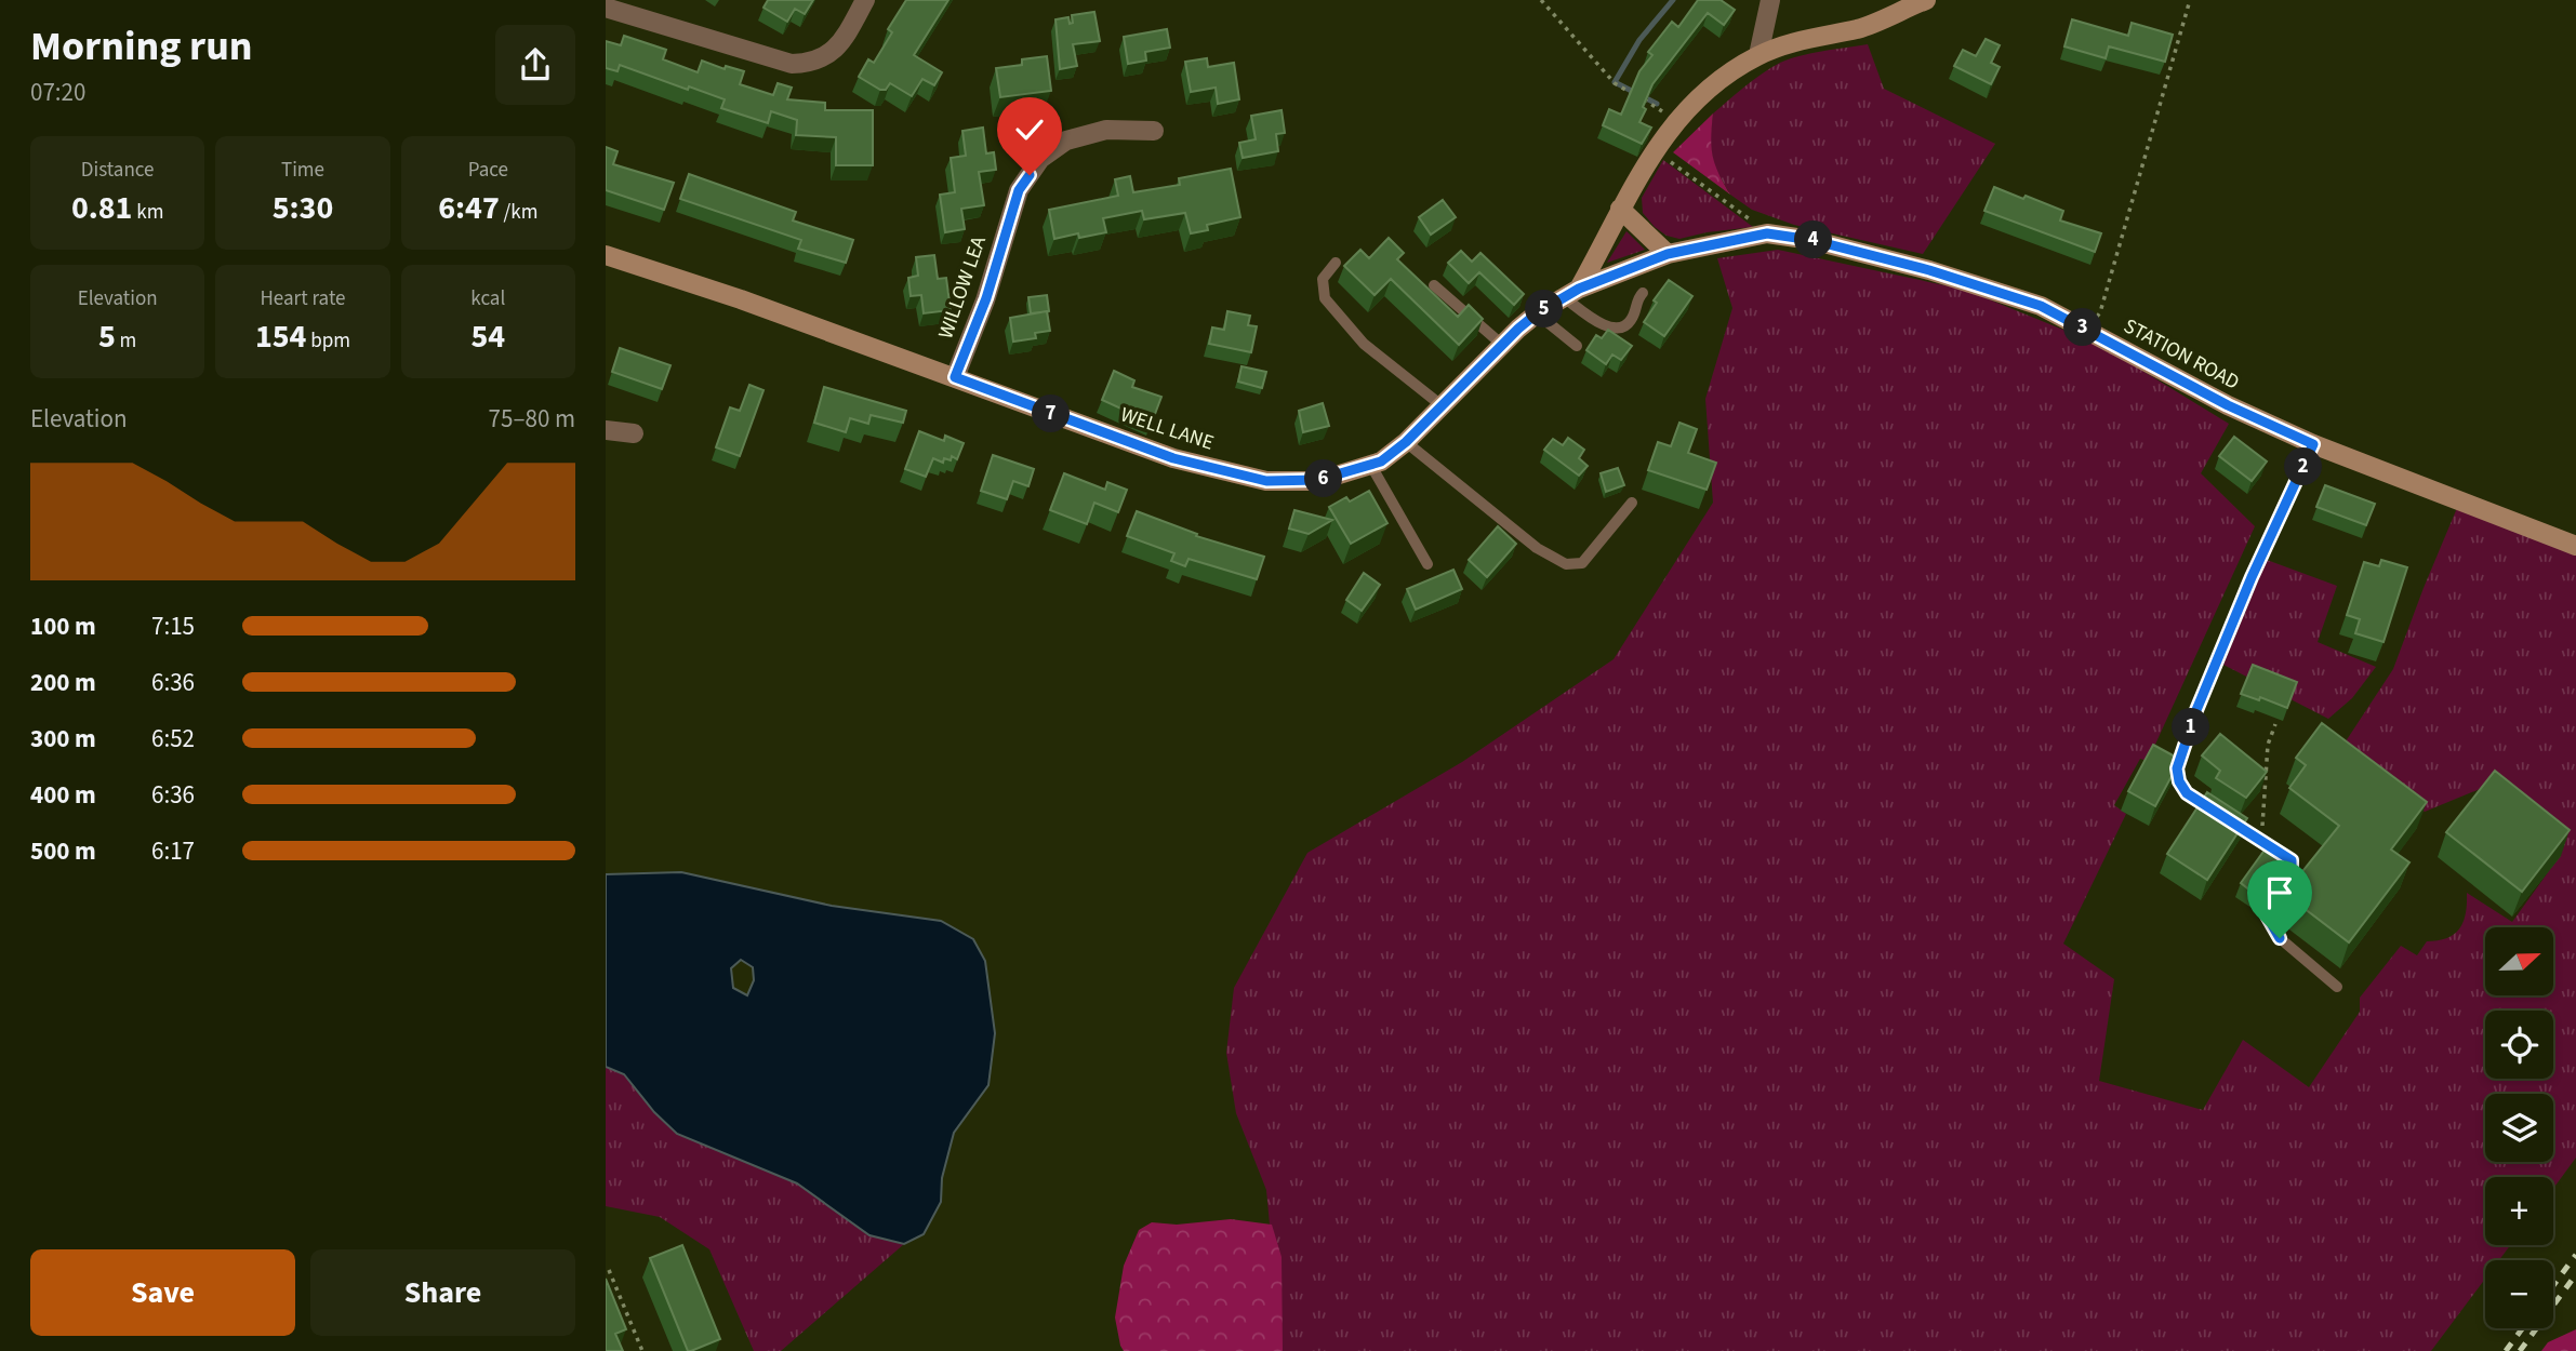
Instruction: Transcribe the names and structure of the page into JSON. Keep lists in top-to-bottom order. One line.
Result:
{"streets":{"street":["WILLOW LEA","STATION ROAD","WELL LANE"]},"crossings":[["WILLOW LEA","WELL LANE"],["STATION ROAD","WELL LANE"]],"north":"right","page":{"heading":["Morning run","07:20"],"stats":[["Distance","0.81 km"],["Time","5:30"],["Pace","6:47 /km"],["Elevation","5 m"],["Heart rate","154 bpm"],["kcal","54"]],"pins":["4","5","3","7","2","6","1"],"chart":["Elevation","75–80 m"],"list":[{"name":"100 m","note":"7:15"},{"name":"200 m","note":"6:36"},{"name":"300 m","note":"6:52"},{"name":"400 m","note":"6:36"},{"name":"500 m","note":"6:17"}],"map_buttons":["+","−"],"buttons":["Save","Share"]}}
